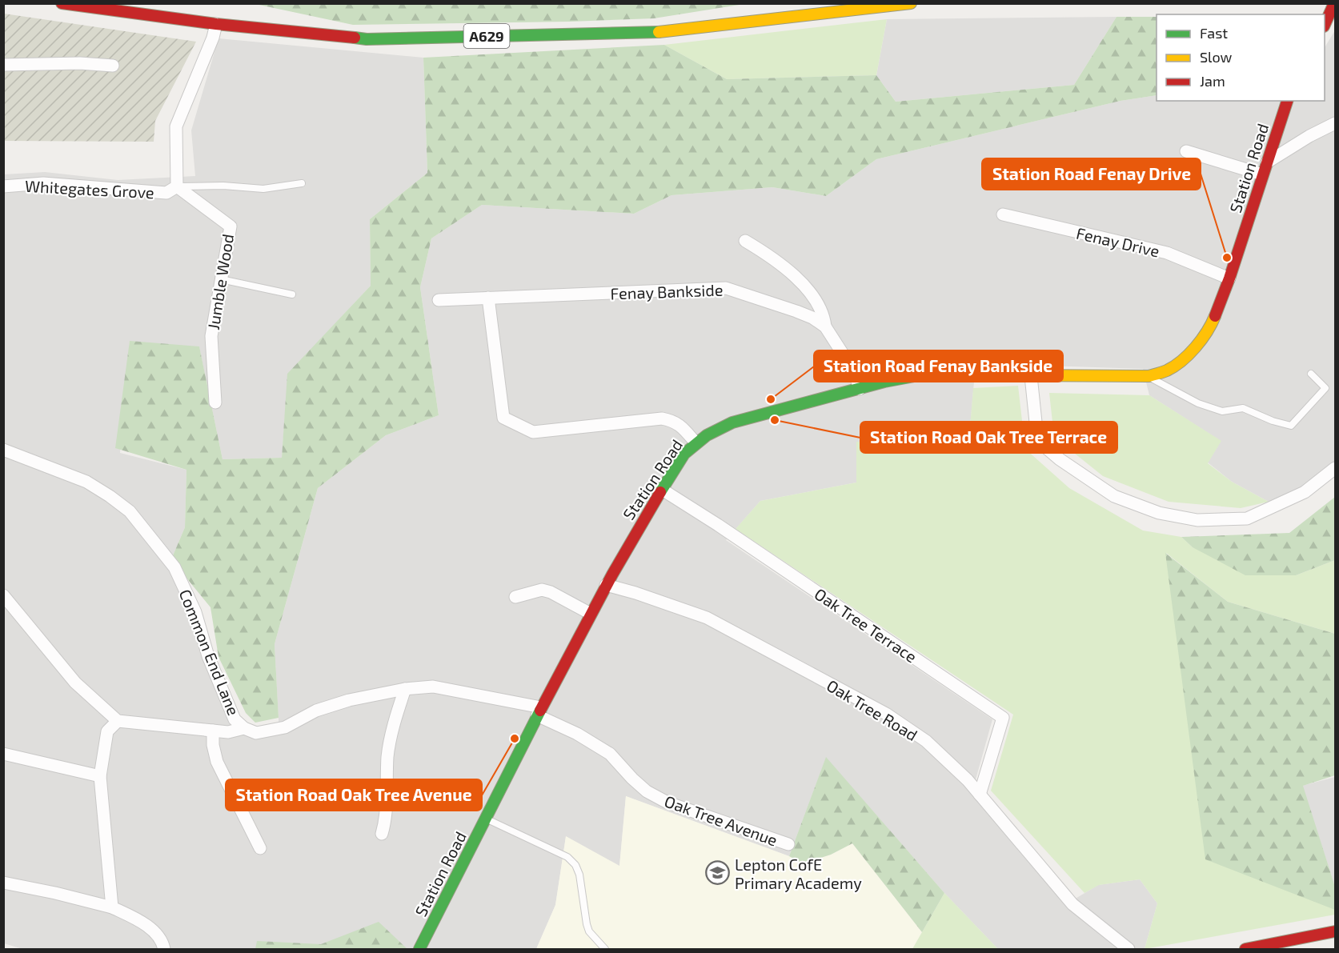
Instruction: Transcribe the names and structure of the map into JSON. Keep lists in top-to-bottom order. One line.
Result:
{"streets":{"main road":["A629","Station Road"],"street":["Whitegates Grove","Fenay Drive","Jumble Wood","Fenay Bankside","Oak Tree Terrace","Common End Lane","Oak Tree Road","Oak Tree Avenue"]},"crossings":[["A629","Whitegates Grove"],["Station Road","Fenay Drive"],["Station Road","Fenay Bankside"],["Station Road","Oak Tree Terrace"],["Station Road","Common End Lane"],["Station Road","Oak Tree Road"],["Station Road","Oak Tree Avenue"],["Whitegates Grove","Jumble Wood"],["Oak Tree Terrace","Oak Tree Road"],["Common End Lane","Oak Tree Avenue"]],"places":{"other":["Station Road Fenay Drive","Station Road Fenay Bankside","Station Road Oak Tree Terrace","Station Road Oak Tree Avenue"],"school or university":["Lepton CofE Primary Academy"]},"legend":["Fast","Slow","Jam"]}
